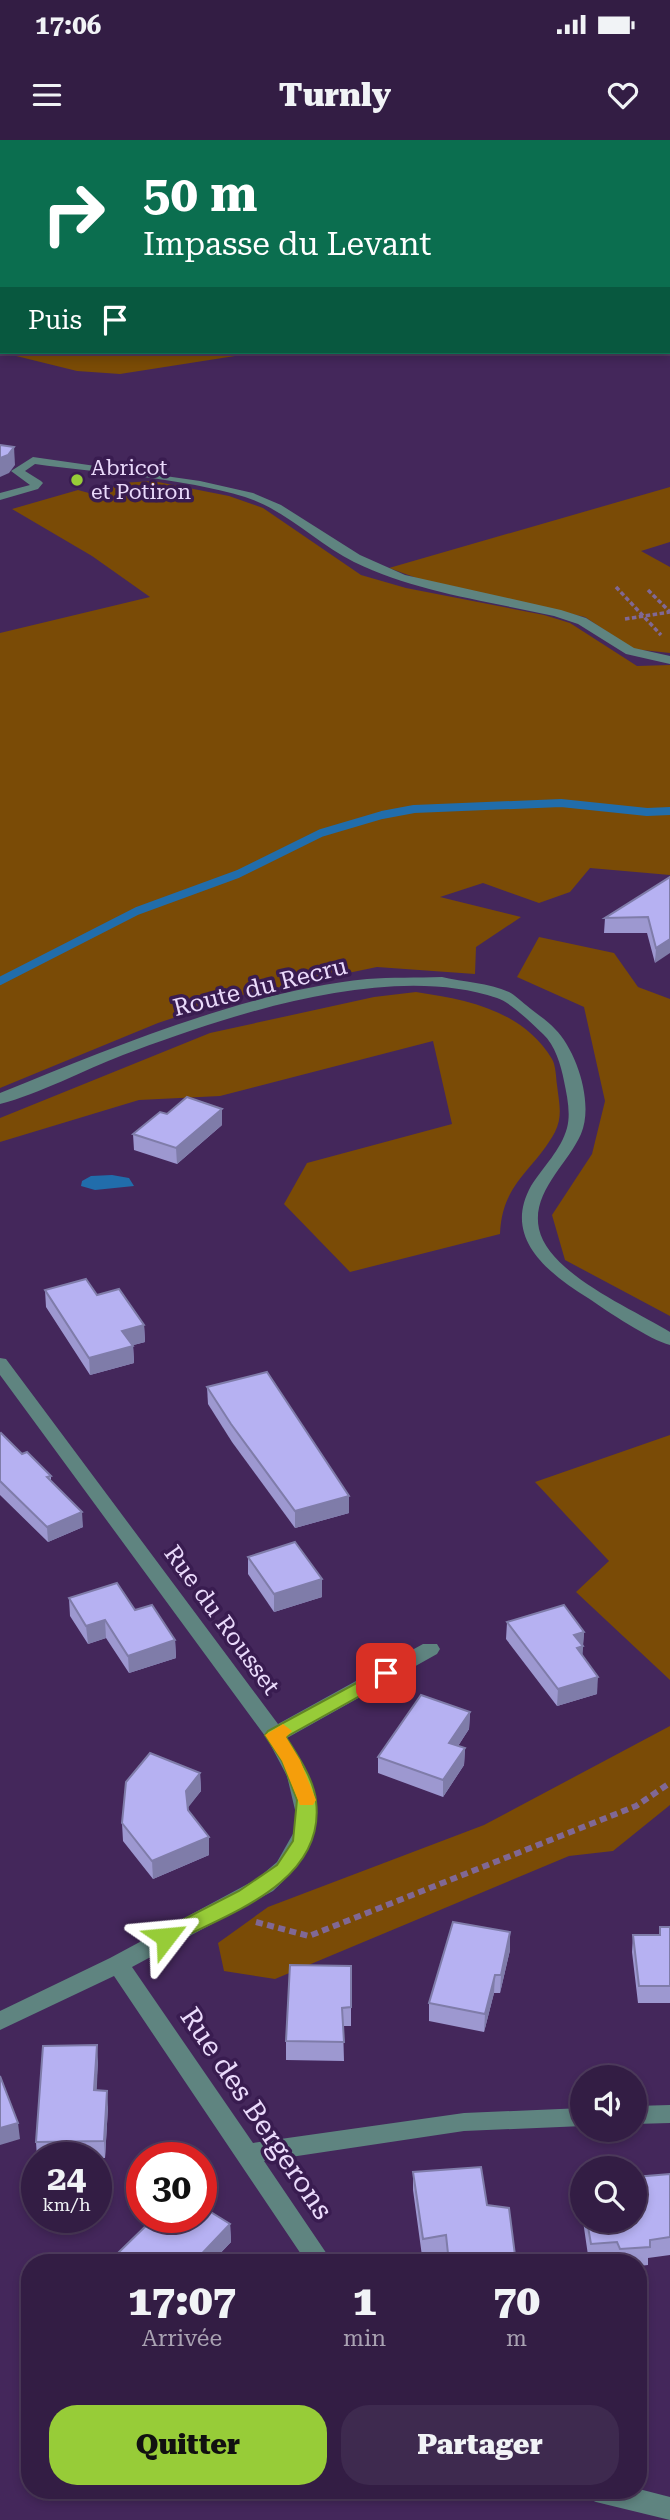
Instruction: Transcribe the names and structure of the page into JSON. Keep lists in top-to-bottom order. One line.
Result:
{"streets":{"street":["Route du Recru","Rue du Rousset","Rue des Bergerons"]},"crossings":[["Rue du Rousset","Rue des Bergerons"]],"places":["Abricot et Potiron"],"page":{"status":"17:06","header":"Turnly","turn":["50 m","Impasse du Levant"],"then":"Puis","speed":"24 km/h","limit":"30","eta":["17:07","Arrivée","1","min","70","m"],"buttons":["Quitter","Partager"]}}
